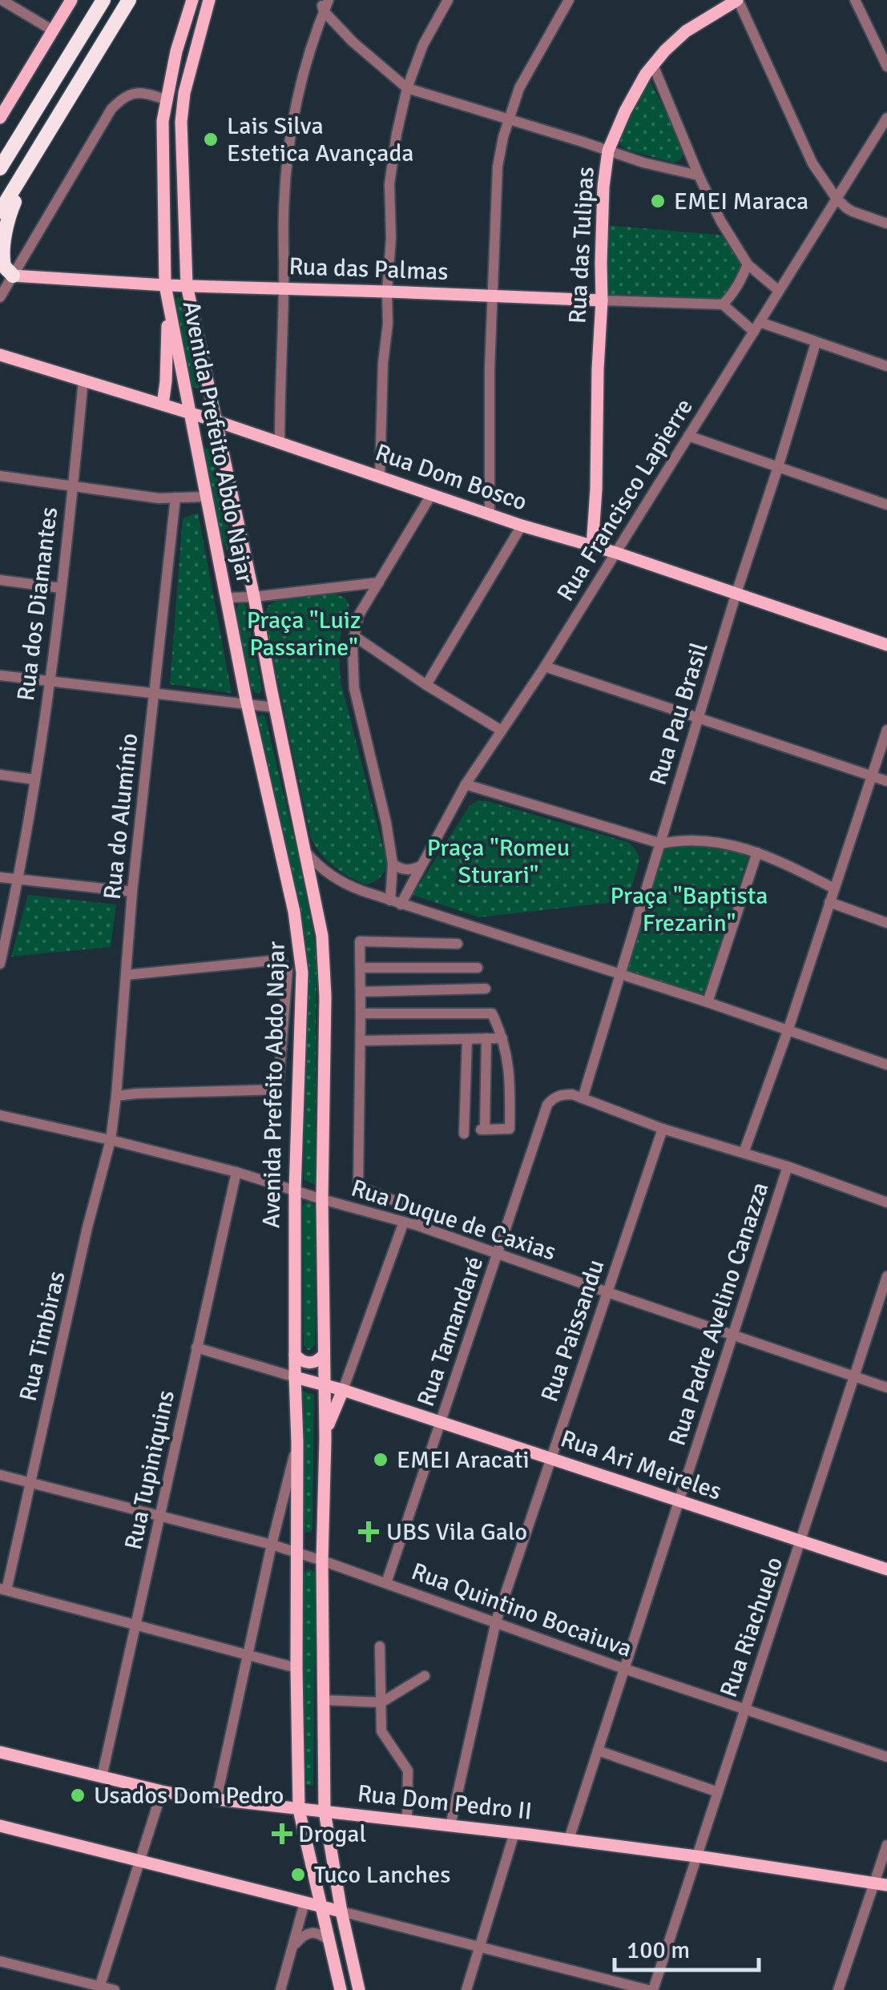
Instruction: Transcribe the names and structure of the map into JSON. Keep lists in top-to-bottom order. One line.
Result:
{"streets":{"main road":["Rua das Tulipas","Rua das Palmas","Avenida Prefeito Abdo Najar","Rua Dom Bosco","Rua Ari Meireles","Rua Dom Pedro II"],"street":["Rua Francisco Lapierre","Rua dos Diamantes","Rua Pau Brasil","Rua do Alumínio","Rua Duque de Caxias","Rua Padre Avelino Canazza","Rua Paissandu","Rua Tamandaré","Rua Timbiras","Rua Tupiniquins","Rua Quintino Bocaiuva","Rua Riachuelo"]},"crossings":[["Rua das Tulipas","Rua das Palmas"],["Rua das Tulipas","Rua Dom Bosco"],["Rua das Palmas","Avenida Prefeito Abdo Najar"],["Avenida Prefeito Abdo Najar","Rua Dom Bosco"],["Avenida Prefeito Abdo Najar","Rua Duque de Caxias"],["Avenida Prefeito Abdo Najar","Rua Ari Meireles"],["Avenida Prefeito Abdo Najar","Rua Quintino Bocaiuva"],["Avenida Prefeito Abdo Najar","Rua Dom Pedro II"],["Rua Dom Bosco","Rua Francisco Lapierre"],["Rua Dom Bosco","Rua dos Diamantes"],["Rua Dom Bosco","Rua Pau Brasil"],["Rua Pau Brasil","Rua Tamandaré"],["Rua do Alumínio","Rua Duque de Caxias"],["Rua do Alumínio","Rua Timbiras"],["Rua Duque de Caxias","Rua Padre Avelino Canazza"],["Rua Duque de Caxias","Rua Paissandu"],["Rua Duque de Caxias","Rua Tamandaré"],["Rua Duque de Caxias","Rua Timbiras"],["Rua Duque de Caxias","Rua Tupiniquins"],["Rua Duque de Caxias","Rua Riachuelo"],["Rua Padre Avelino Canazza","Rua Ari Meireles"],["Rua Padre Avelino Canazza","Rua Quintino Bocaiuva"],["Rua Padre Avelino Canazza","Rua Dom Pedro II"],["Rua Paissandu","Rua Ari Meireles"],["Rua Paissandu","Rua Quintino Bocaiuva"],["Rua Paissandu","Rua Dom Pedro II"],["Rua Tamandaré","Rua Ari Meireles"],["Rua Tamandaré","Rua Quintino Bocaiuva"],["Rua Timbiras","Rua Quintino Bocaiuva"],["Rua Ari Meireles","Rua Tupiniquins"],["Rua Ari Meireles","Rua Riachuelo"],["Rua Tupiniquins","Rua Quintino Bocaiuva"],["Rua Tupiniquins","Rua Dom Pedro II"],["Rua Quintino Bocaiuva","Rua Riachuelo"],["Rua Riachuelo","Rua Dom Pedro II"]],"parks":["Praça \"Luiz Passarine\"","Praça \"Romeu Sturari\"","Praça \"Baptista Frezarin\""],"places":{"other":["Lais Silva Estetica Avançada","EMEI Maraca","EMEI Aracati","Usados Dom Pedro","Tuco Lanches"],"health":["UBS Vila Galo","Drogal"]},"scale_bar":"100 m"}
